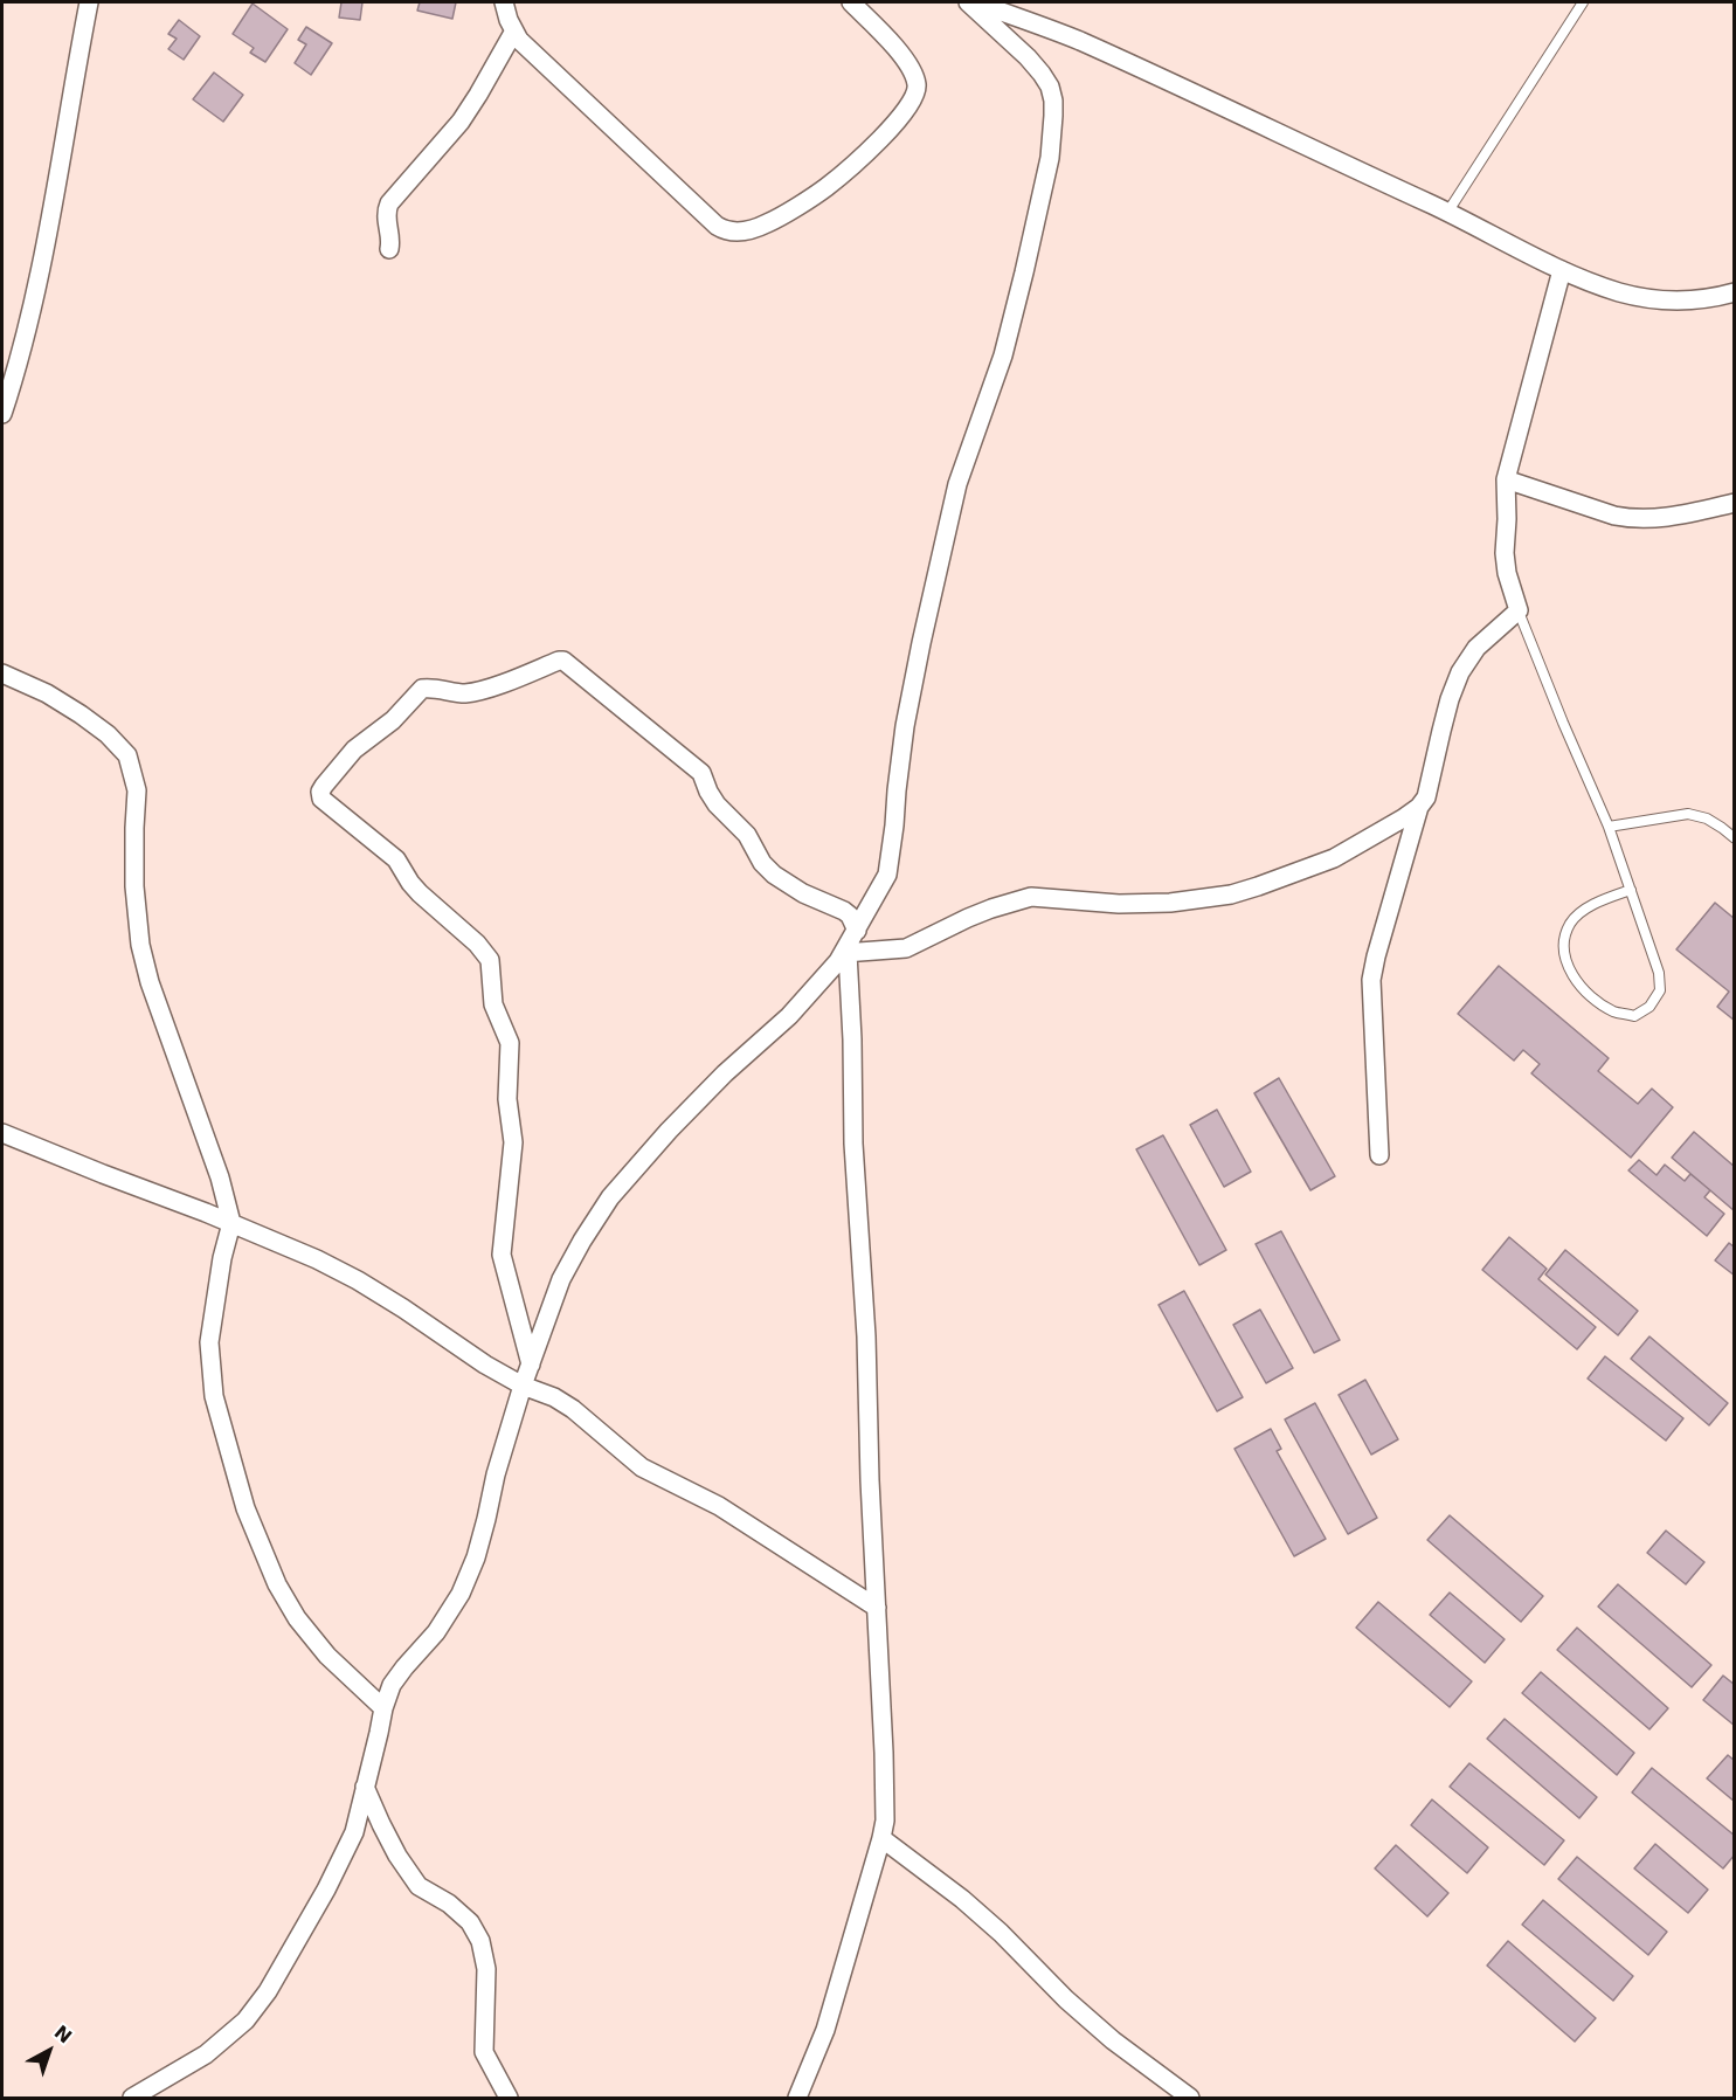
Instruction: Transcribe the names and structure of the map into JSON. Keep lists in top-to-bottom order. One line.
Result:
{"north":"top right"}
